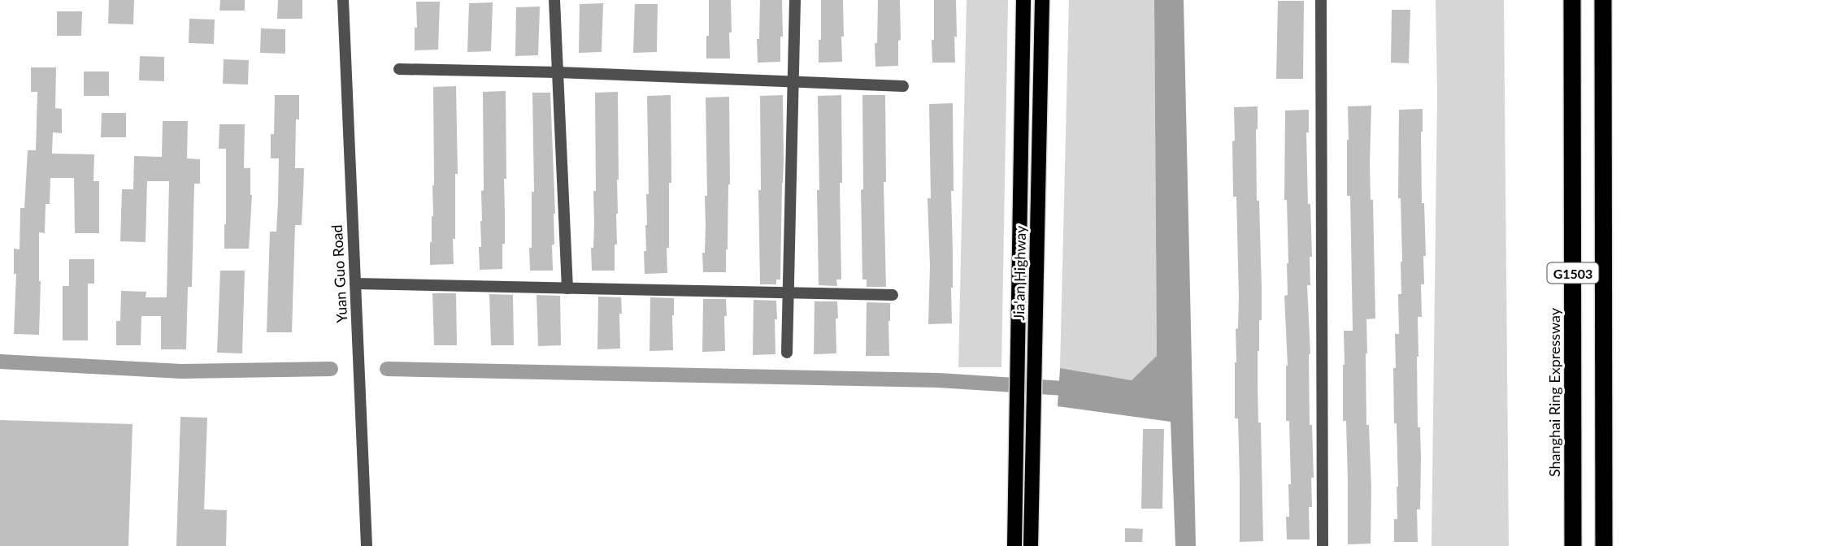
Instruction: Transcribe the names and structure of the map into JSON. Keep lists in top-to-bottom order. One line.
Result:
{"streets":{"highway":["G1503","Shanghai Ring Expressway"],"main road":["Jia'an Highway"],"street":["Yuan Guo Road"]}}
